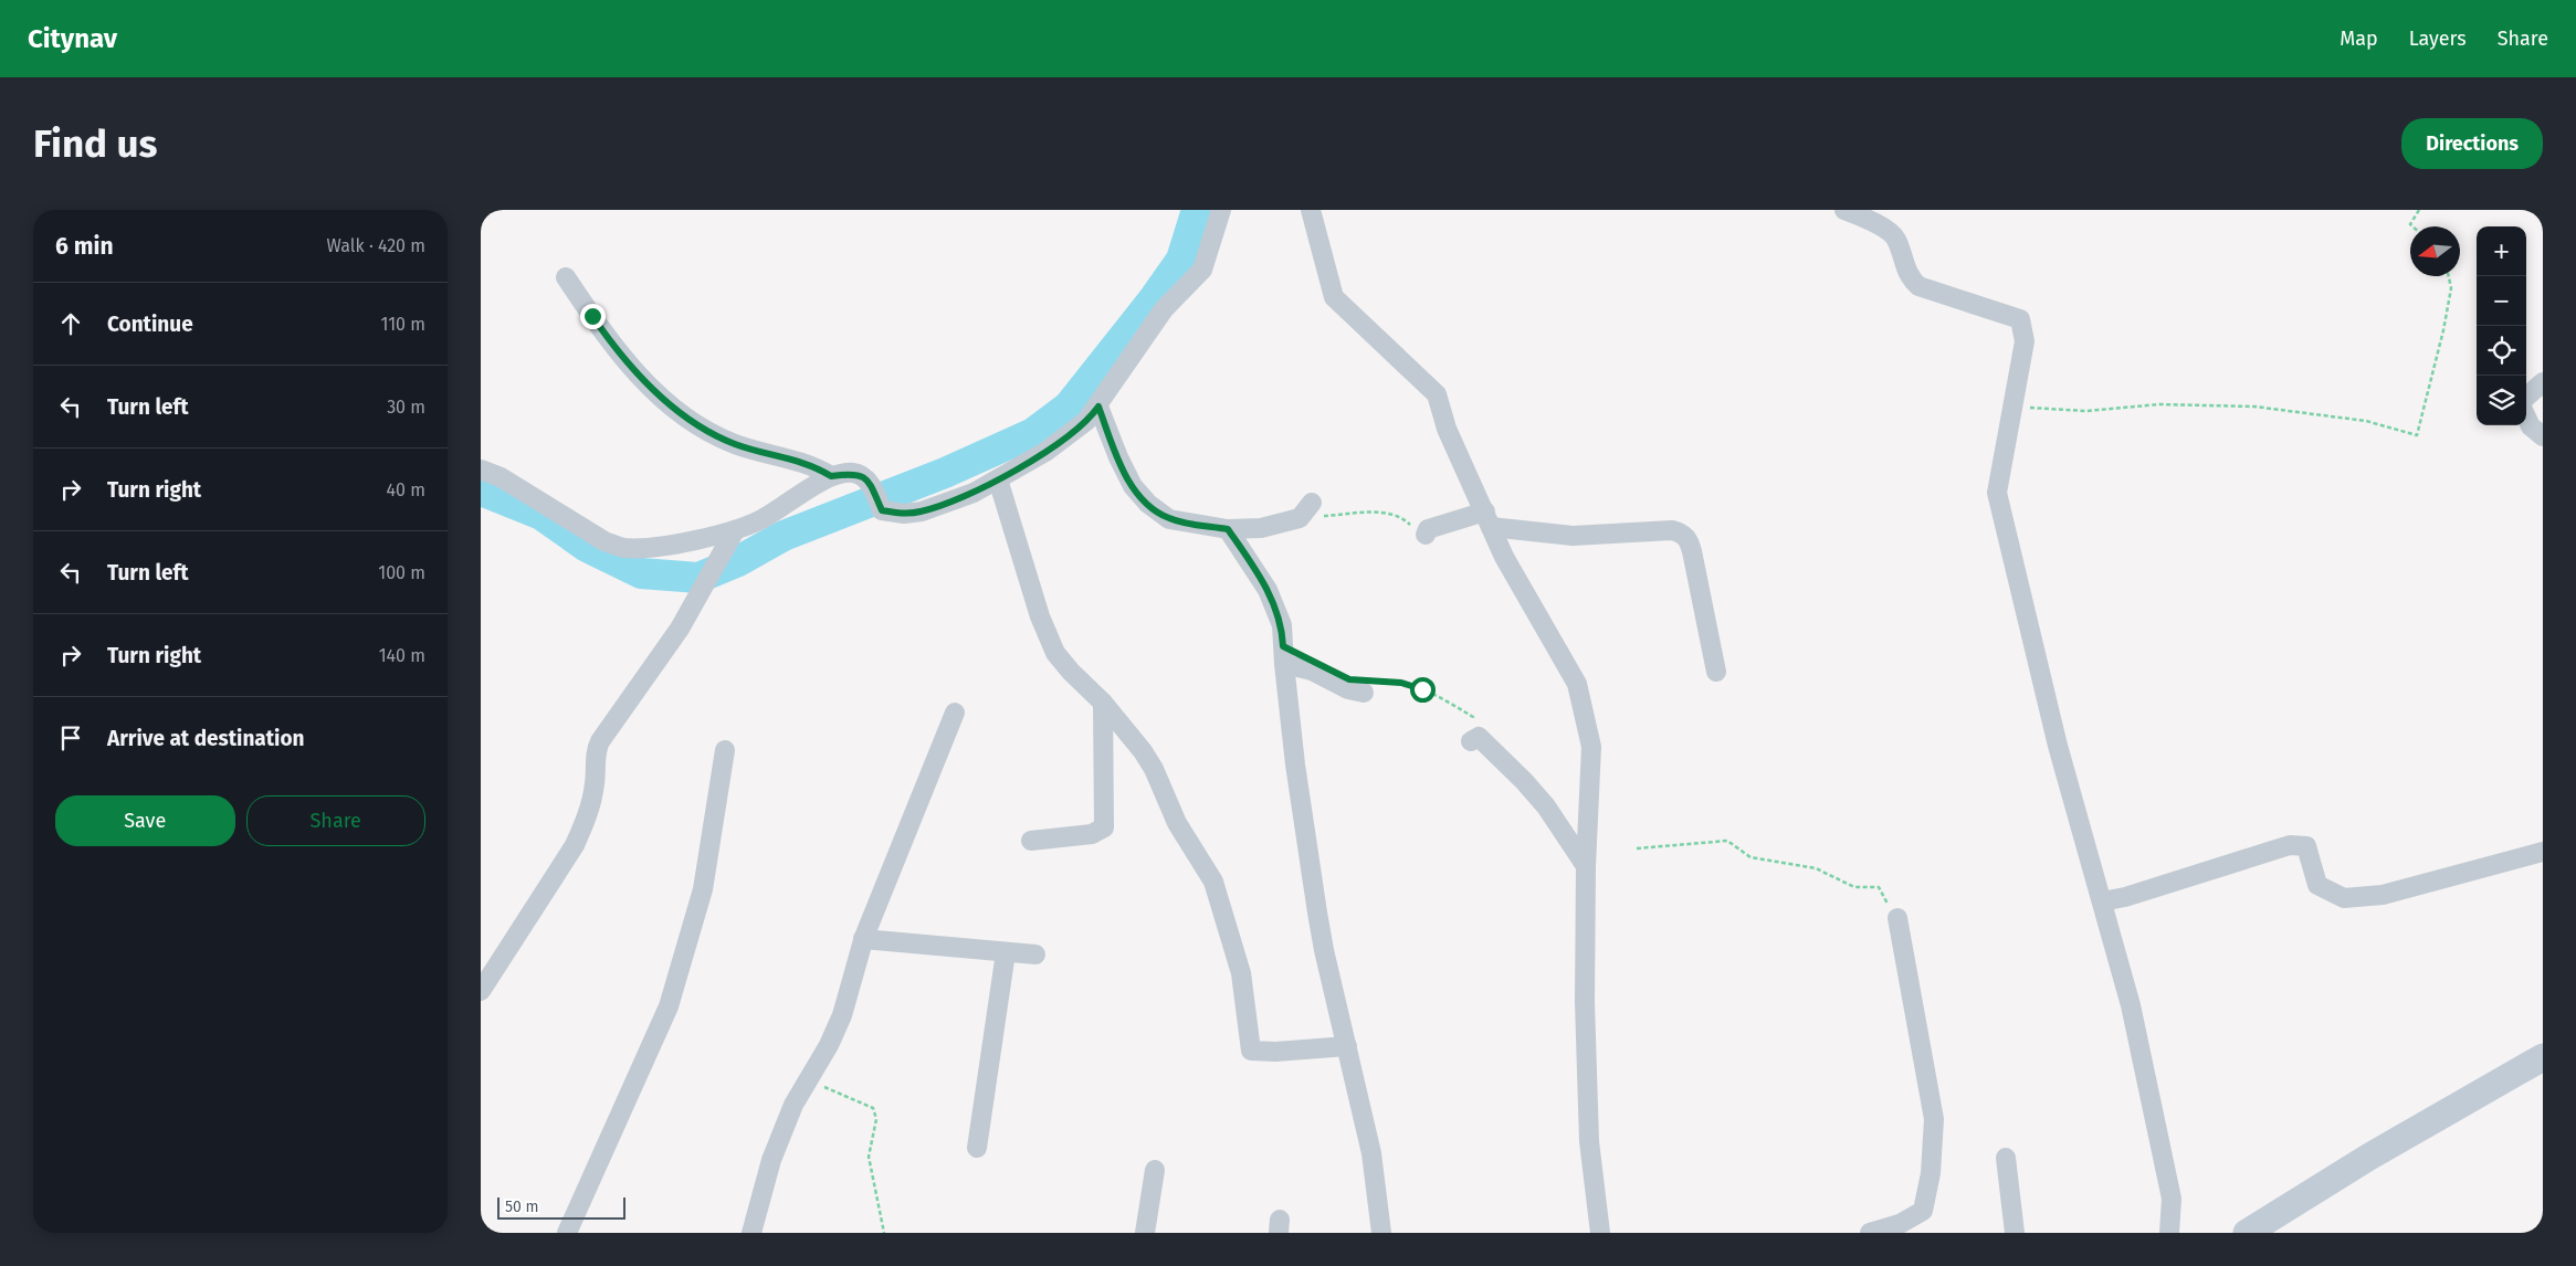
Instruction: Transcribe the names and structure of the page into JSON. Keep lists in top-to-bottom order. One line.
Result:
{"scale_bar":"50 m","north":"left","page":{"header":"Citynav","nav":["Map","Layers","Share"],"buttons":["Directions",["Save","Share"]],"title":"Find us","heading":["6 min","Walk · 420 m"],"map_buttons":["+","−"],"list":[["Continue","110 m"],["Turn left","30 m"],["Turn right","40 m"],["Turn left","100 m"],["Turn right","140 m"],"Arrive at destination"],"scale":"50 m"}}
